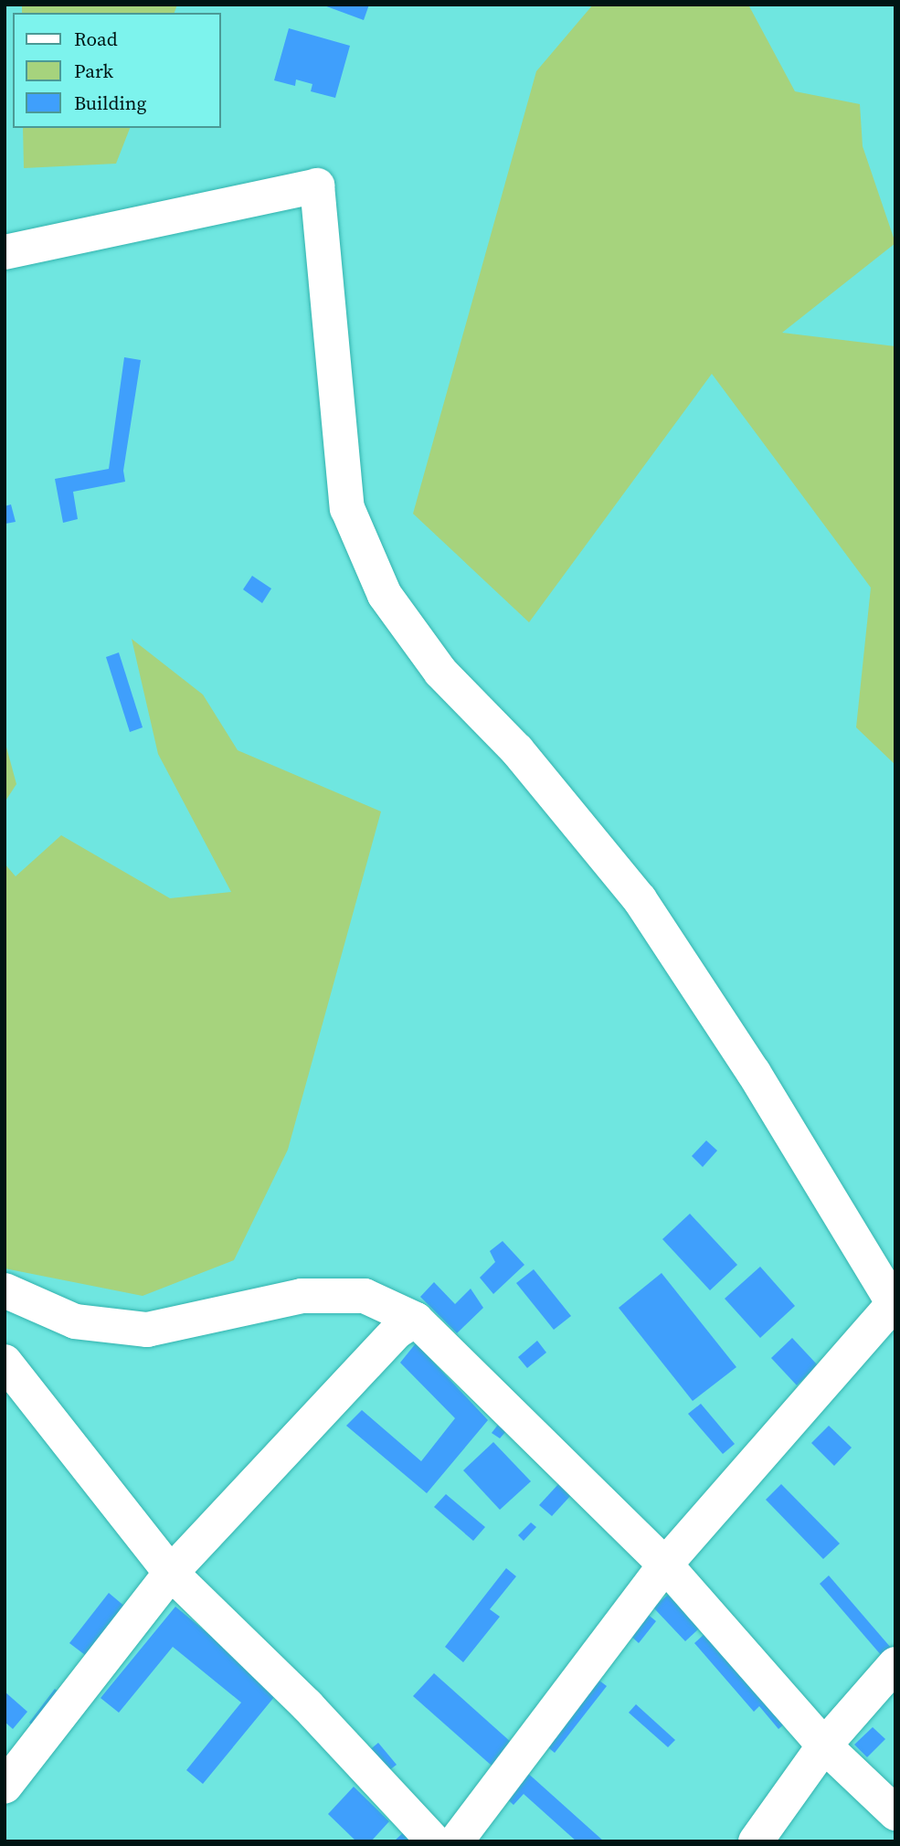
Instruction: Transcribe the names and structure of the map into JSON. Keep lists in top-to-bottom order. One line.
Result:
{"legend":["Road","Park","Building"]}
